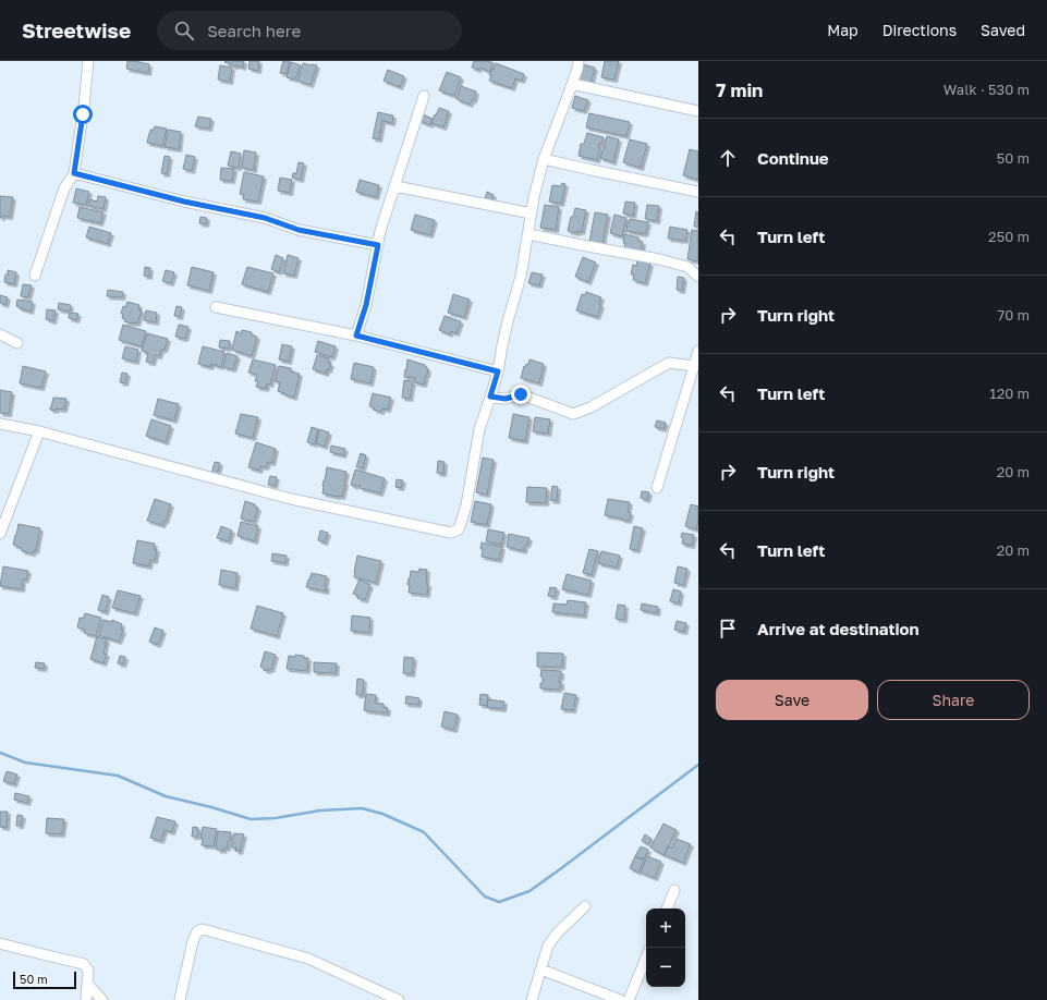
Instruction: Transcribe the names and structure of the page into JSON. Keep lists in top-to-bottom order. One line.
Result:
{"scale_bar":"50 m","page":{"header":"Streetwise","search":"Search here","nav":["Map","Directions","Saved"],"heading":["7 min","Walk · 530 m"],"list":[["Continue","50 m"],["Turn left","250 m"],["Turn right","70 m"],["Turn left","120 m"],["Turn right","20 m"],["Turn left","20 m"],"Arrive at destination"],"buttons":["Save","Share"],"map_buttons":["+","−"],"scale":"50 m"}}
